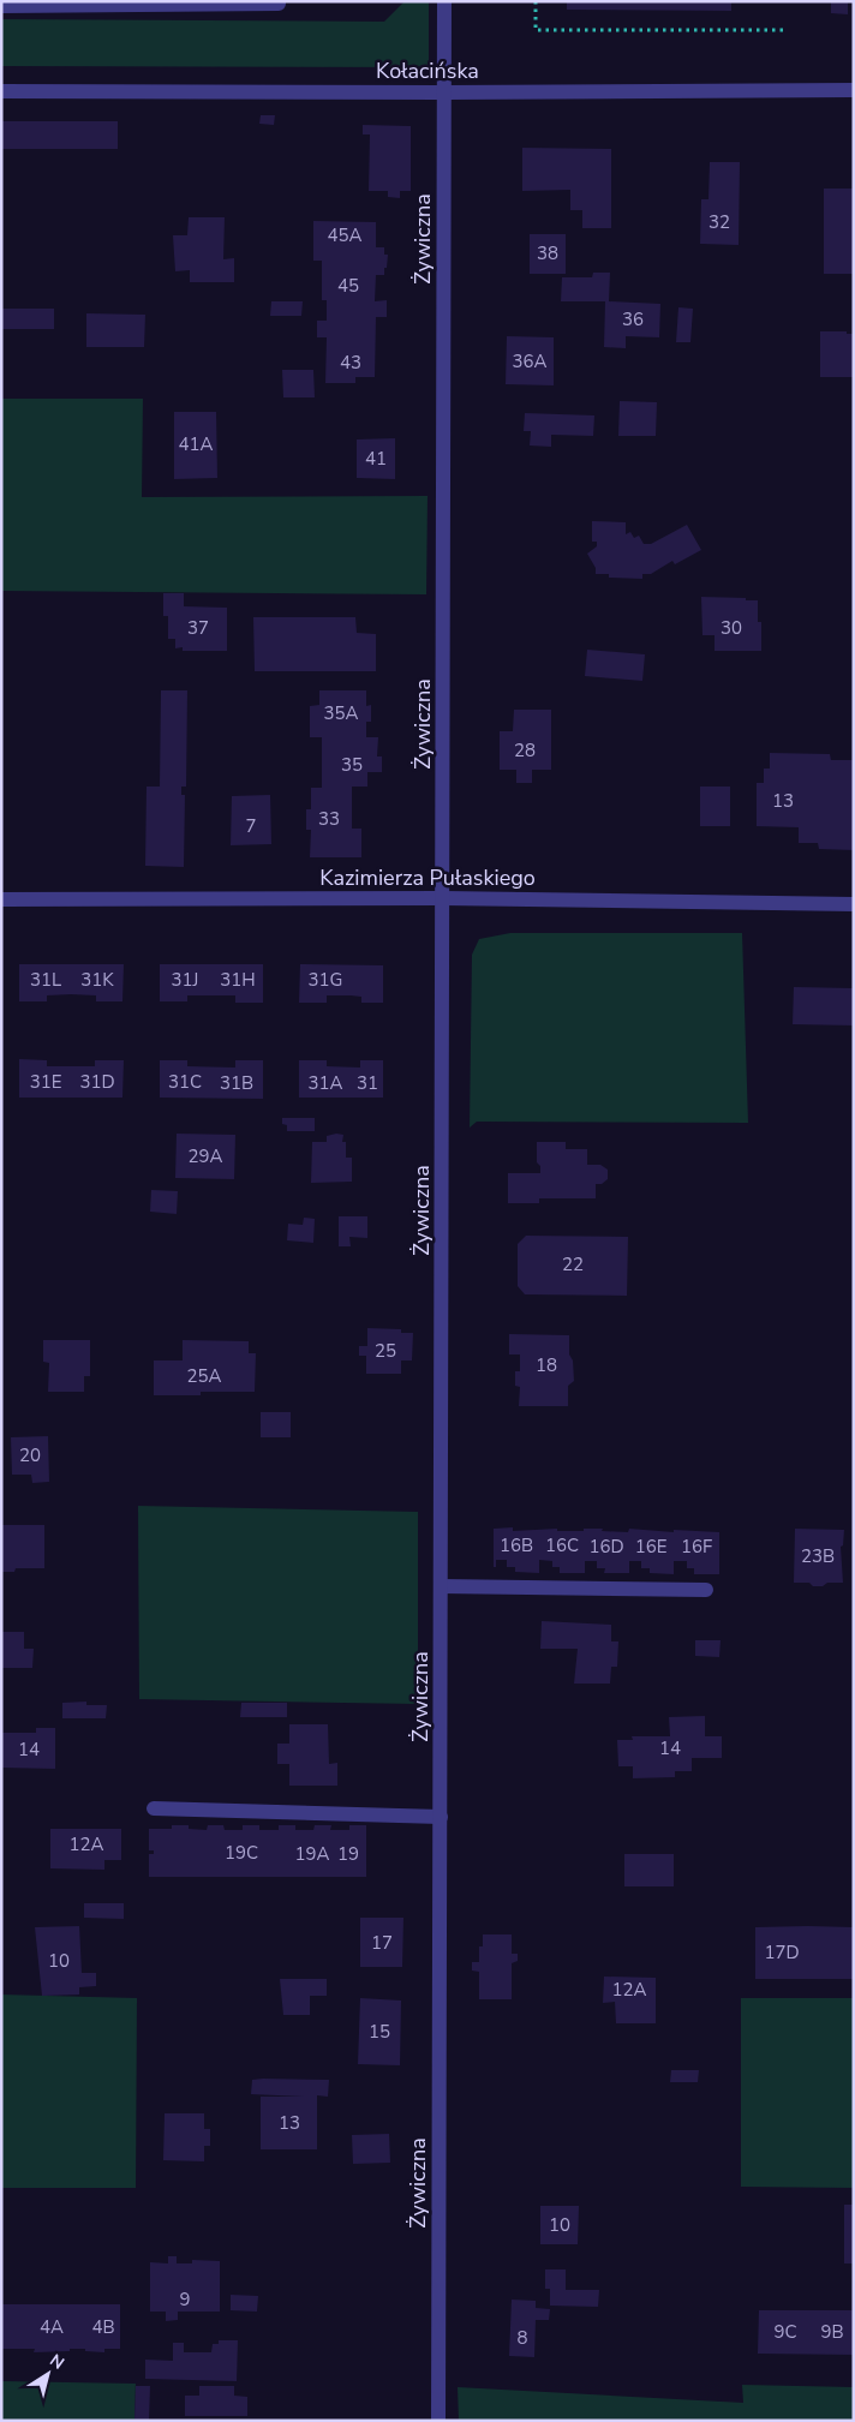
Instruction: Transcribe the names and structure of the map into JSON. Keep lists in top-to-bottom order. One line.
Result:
{"streets":{"street":["Kołacińska","Żywiczna","Kazimierza Pułaskiego"]},"crossings":[["Kołacińska","Żywiczna"],["Żywiczna","Kazimierza Pułaskiego"]],"house_numbers":["32","45A","38","45","36","36A","43","41A","41","37","30","35A","28","35","13","33","7","31L","31K","31J","31H","31G","31E","31D","31C","31B","31A","31","29A","22","25","18","25A","20","16B","16C","16D","16E","16F","23B","14","14","12A","19C","19A","19","17","17D","10","12A","15","13","10","9","4A","4B","9C","9B","8"],"north":"top right"}
